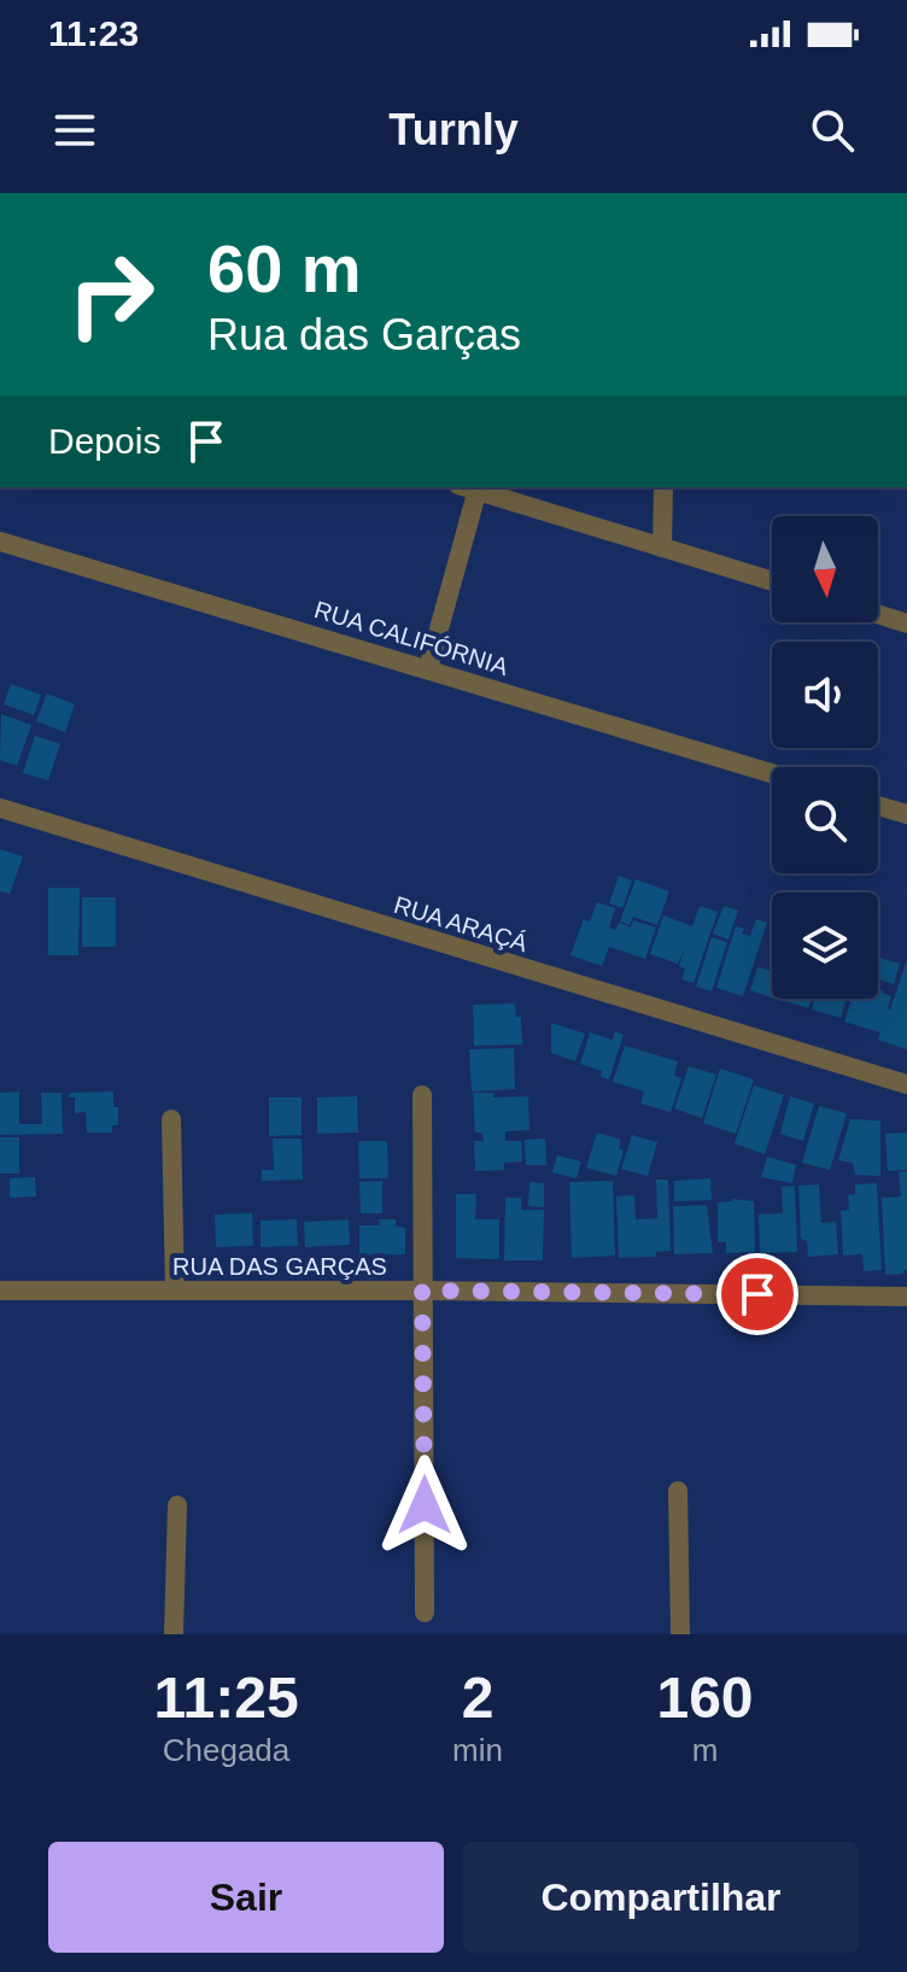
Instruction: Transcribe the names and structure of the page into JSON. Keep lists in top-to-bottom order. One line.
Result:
{"streets":{"street":["RUA CALIFÓRNIA","RUA ARAÇÁ","RUA DAS GARÇAS"]},"north":"bottom","page":{"status":"11:23","header":"Turnly","turn":["60 m","Rua das Garças"],"then":"Depois","eta":["11:25","Chegada","2","min","160","m"],"buttons":["Sair","Compartilhar"]}}
